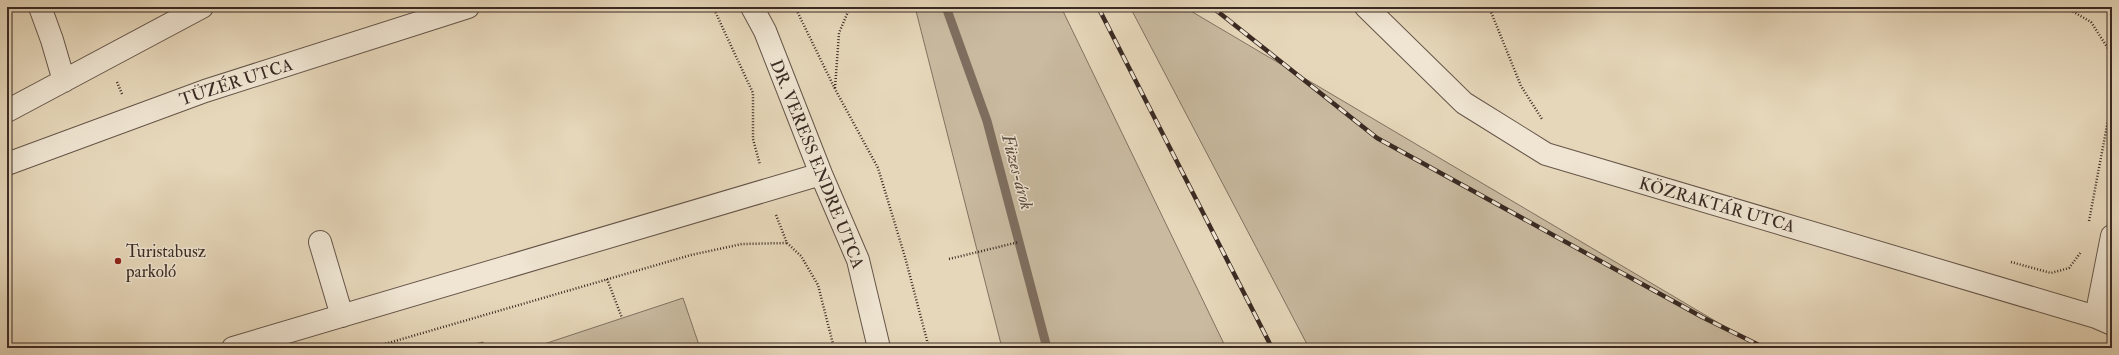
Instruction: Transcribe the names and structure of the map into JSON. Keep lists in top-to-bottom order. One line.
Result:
{"streets":{"street":["TÜZÉR UTCA","DR. VERESS ENDRE UTCA","KÖZRAKTÁR UTCA"]},"water":["Füzes-árok"],"places":["Turistabusz parkoló"]}
